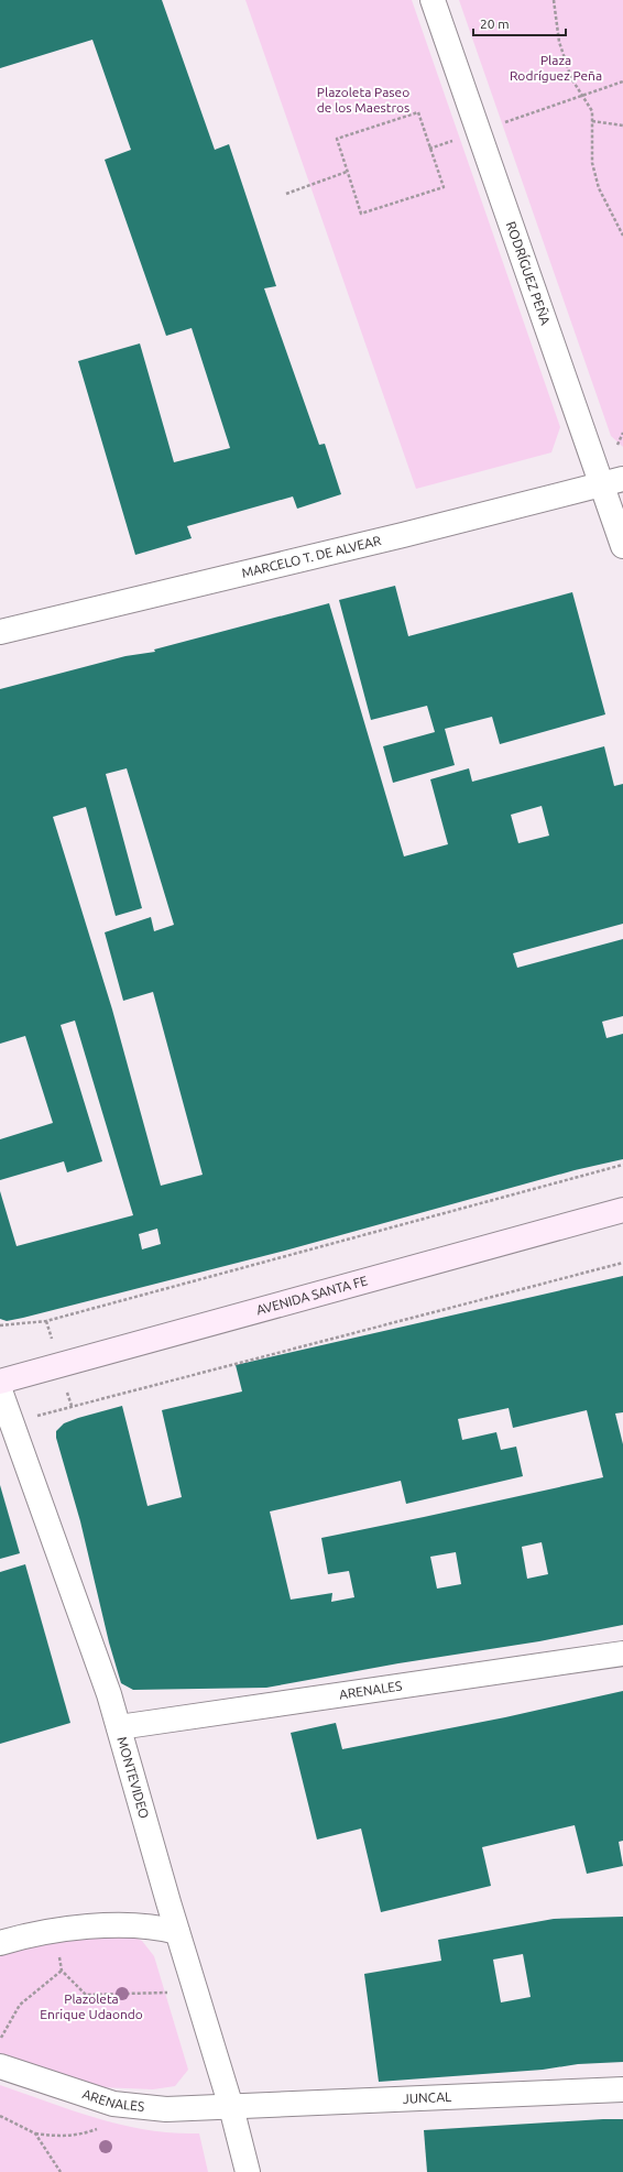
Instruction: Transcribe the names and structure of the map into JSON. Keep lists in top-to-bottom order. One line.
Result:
{"streets":{"main road":["AVENIDA SANTA FE"],"street":["RODRÍGUEZ PEÑA","MARCELO T. DE ALVEAR","ARENALES","MONTEVIDEO","JUNCAL"]},"crossings":[["RODRÍGUEZ PEÑA","MARCELO T. DE ALVEAR"],["ARENALES","MONTEVIDEO"],["ARENALES","JUNCAL"],["MONTEVIDEO","JUNCAL"]],"parks":["Plaza Rodríguez Peña","Plazoleta Paseo de los Maestros","Plazoleta Enrique Udaondo"],"scale_bar":"20 m"}
